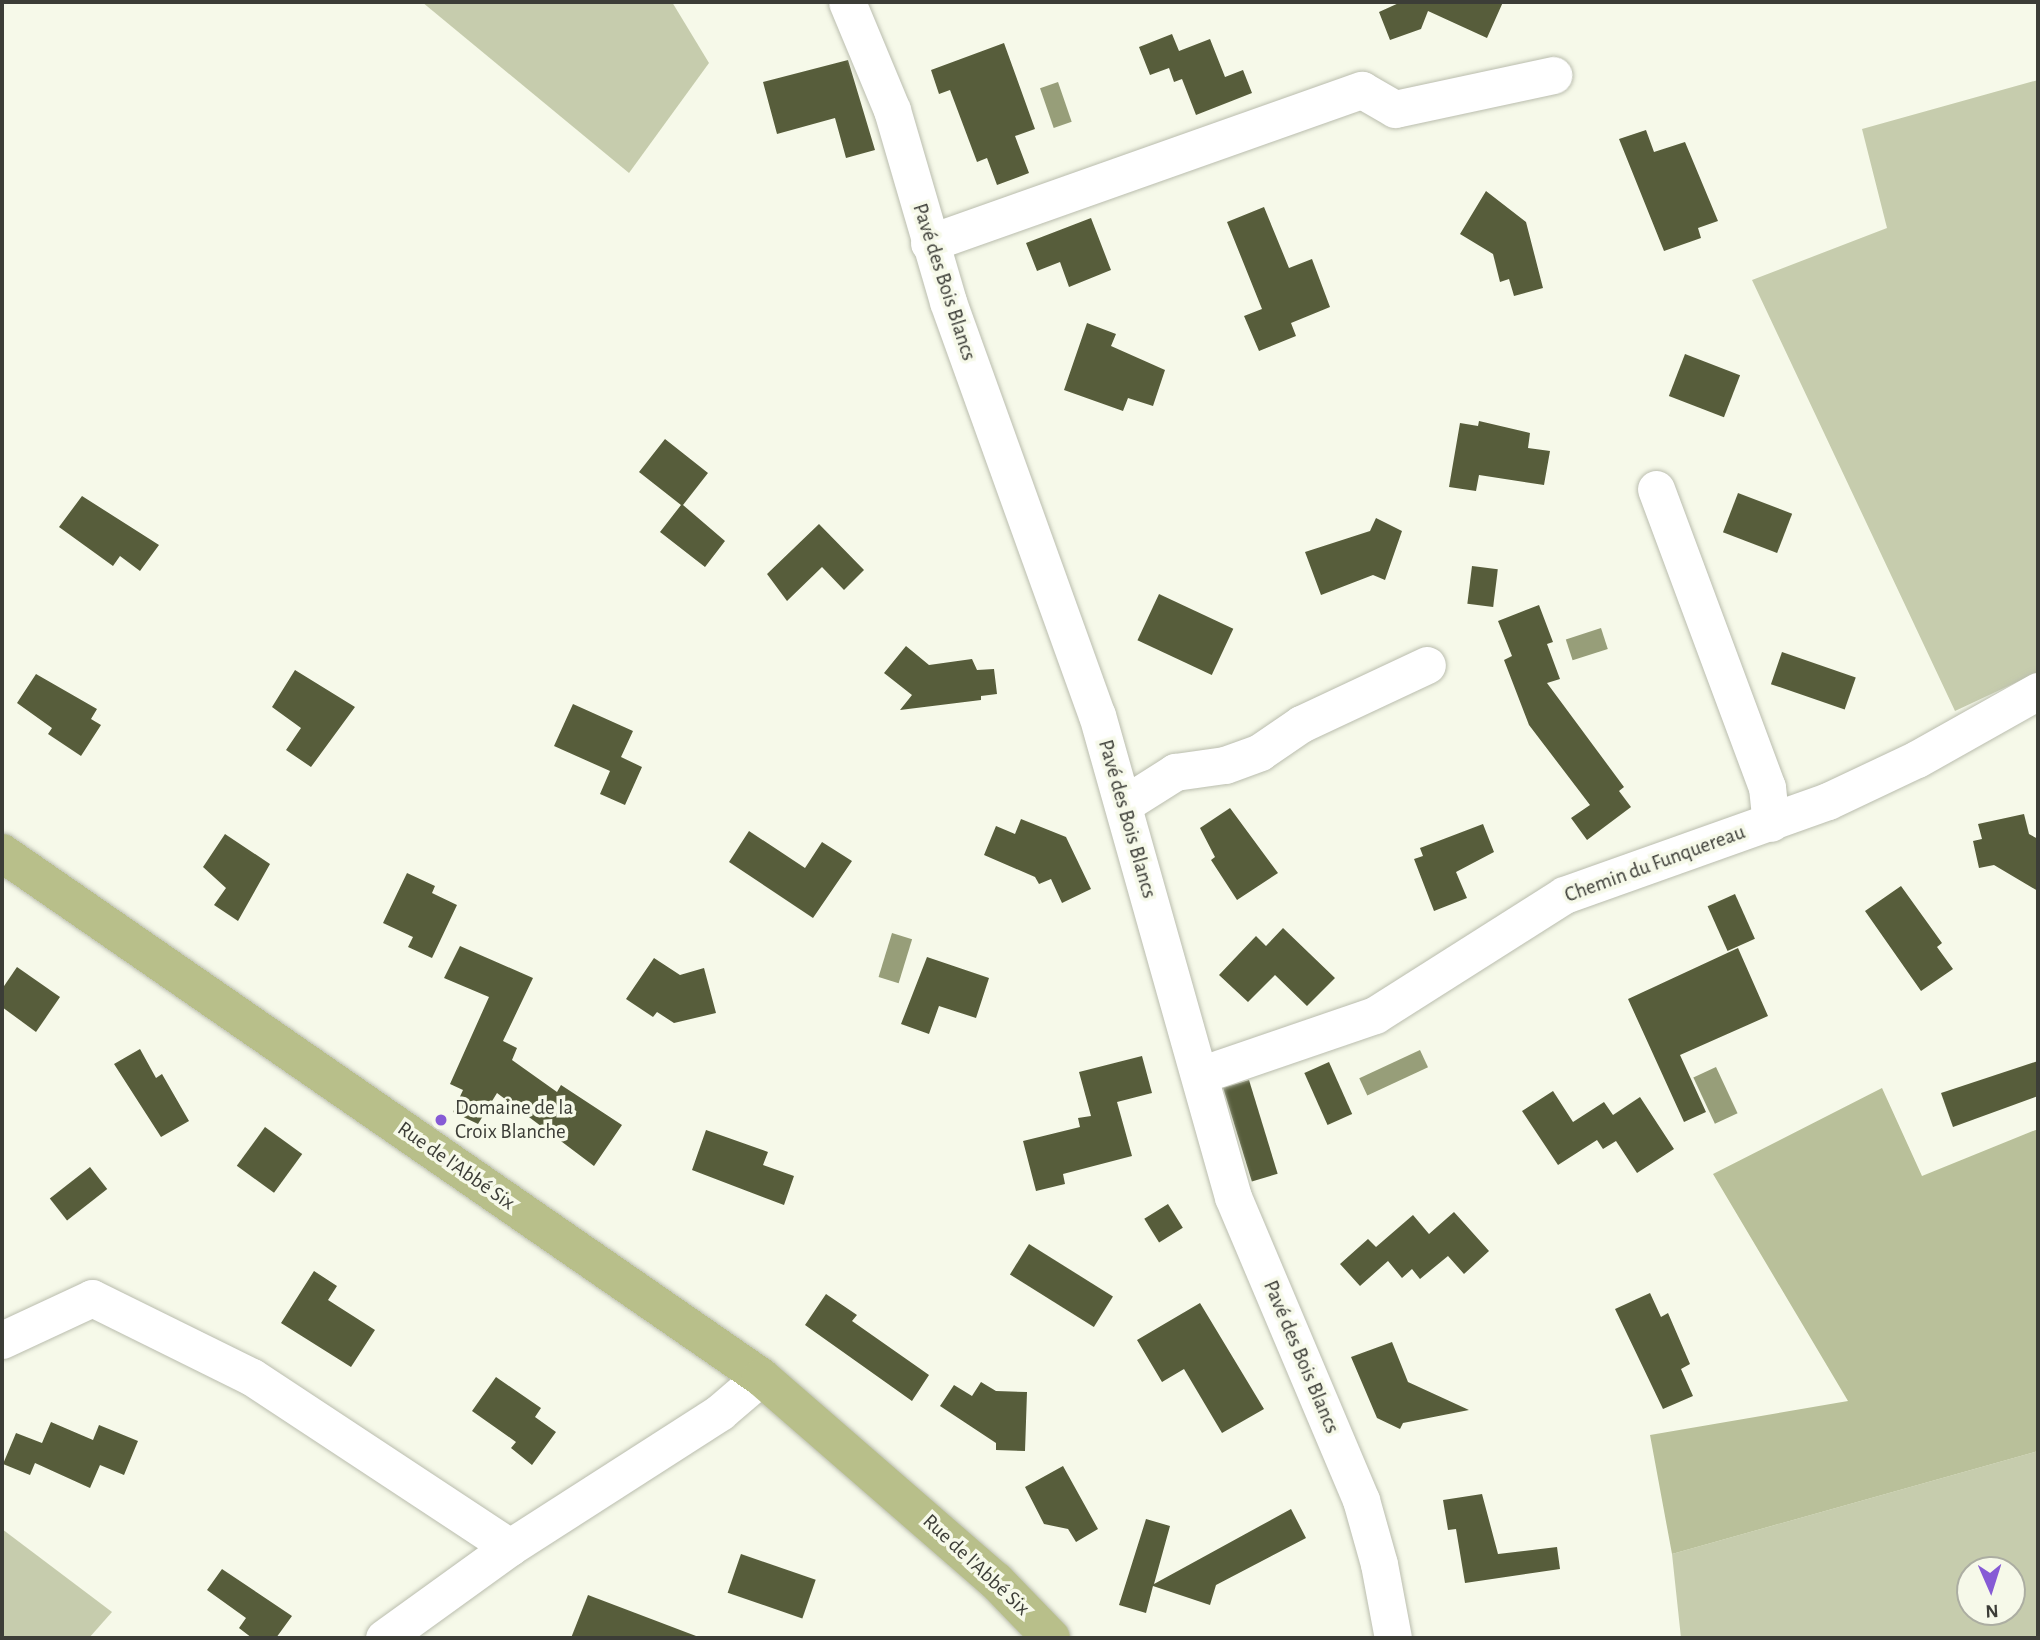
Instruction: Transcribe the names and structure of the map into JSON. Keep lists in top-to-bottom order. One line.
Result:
{"streets":{"main road":["Rue de l'Abbé Six"],"street":["Pavé des Bois Blancs","Chemin du Funquereau"]},"crossings":[["Pavé des Bois Blancs","Chemin du Funquereau"]],"places":["Domaine de la Croix Blanche"],"north":"bottom"}
